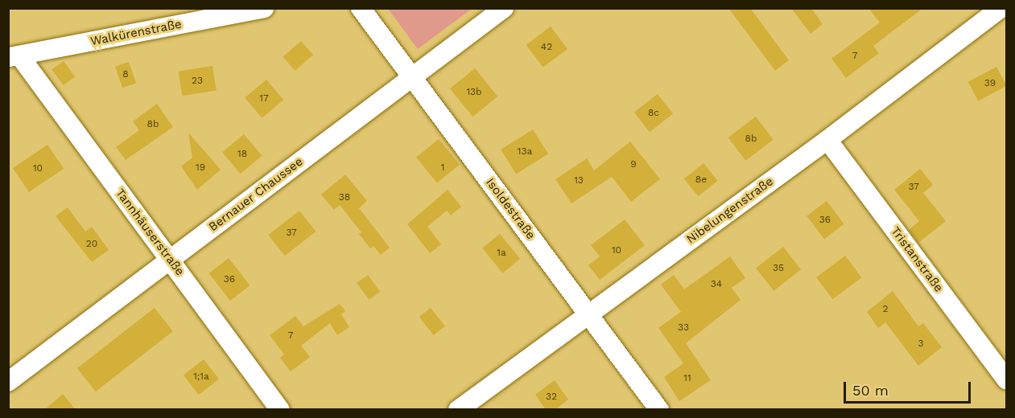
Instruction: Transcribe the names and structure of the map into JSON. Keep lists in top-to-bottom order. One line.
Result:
{"streets":{"street":["Walkürenstraße","Bernauer Chaussee","Isoldestraße","Nibelungenstraße","Tannhäuserstraße","Tristanstraße"]},"crossings":[["Walkürenstraße","Tannhäuserstraße"],["Bernauer Chaussee","Isoldestraße"],["Bernauer Chaussee","Tannhäuserstraße"],["Isoldestraße","Nibelungenstraße"],["Nibelungenstraße","Tristanstraße"]],"house_numbers":["42","7","8","23","39","13b","17","8c","8b","8b","13a","18","9","19","1","10","8e","13","37","38","36","37","20","10","1a","35","36","34","2","33","7","3","1;1a","11","32"],"scale_bar":"50 m"}
